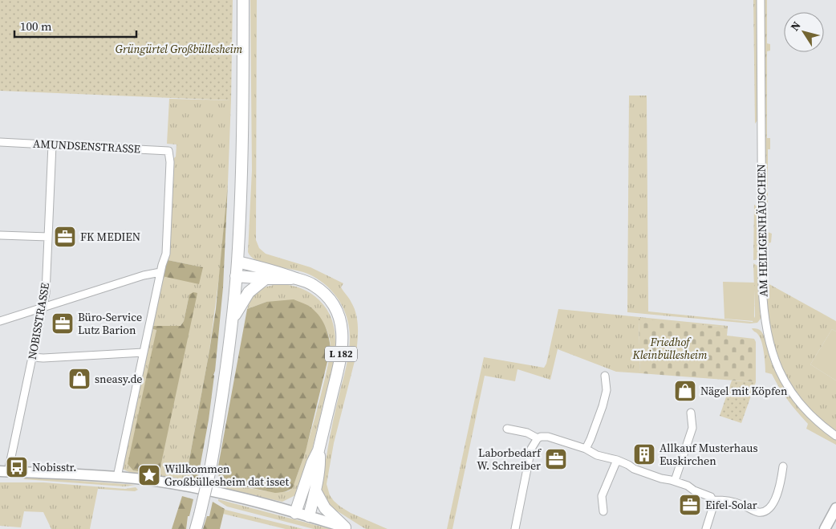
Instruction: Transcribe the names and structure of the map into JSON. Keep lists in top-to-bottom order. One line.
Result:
{"streets":{"main road":["L 182"],"street":["AMUNDSENSTRASSE","AM HEILIGENHÄUSCHEN","NOBISSTRASSE"]},"crossings":[["AMUNDSENSTRASSE","NOBISSTRASSE"]],"parks":["Grüngürtel Großbüllesheim","Friedhof Kleinbüllesheim"],"places":{"office":["FK MEDIEN","Büro-Service Lutz Barion","Laborbedarf W. Schreiber","Eifel-Solar"],"shop":["sneasy.de","Nägel mit Köpfen"],"building":["Allkauf Musterhaus Euskirchen"],"bus stop":["Nobisstr."],"place":["Willkommen Großbüllesheim dat isset"]},"scale_bar":"100 m","north":"top left"}
